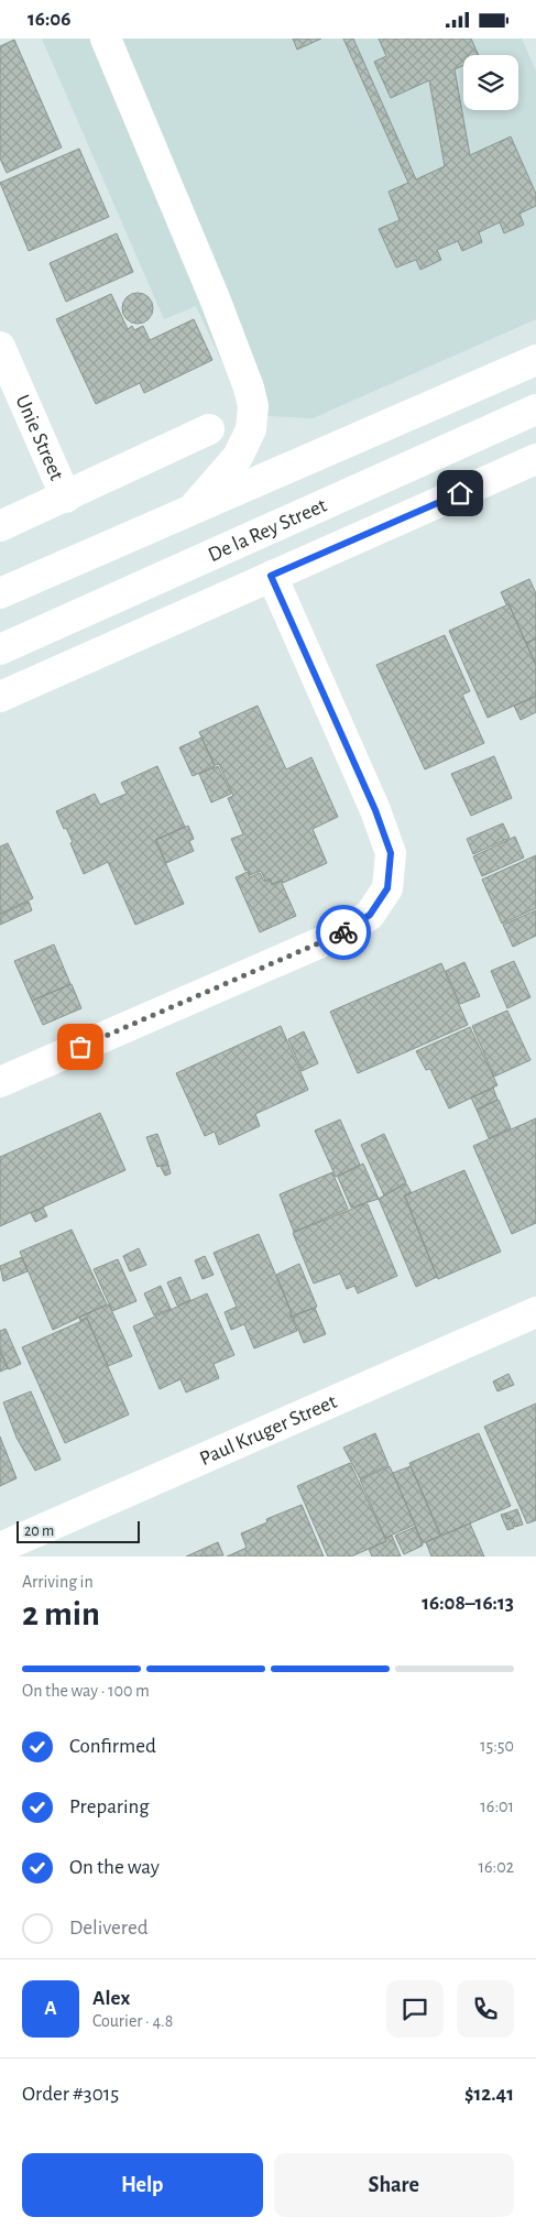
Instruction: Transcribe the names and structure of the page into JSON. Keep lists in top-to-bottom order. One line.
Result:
{"streets":{"street":["Unie Street","De la Rey Street","Paul Kruger Street"]},"scale_bar":"20 m","page":{"status":"16:06","scale":"20 m","heading":["2 min","Arriving in","16:08–16:13"],"panel":["Alex","Courier · 4.8","Order #3015","$12.41"],"bar":"On the way · 100 m","list":[["Confirmed","15:50"],["Preparing","16:01"],["On the way","16:02"],"Delivered"],"round":"A","buttons":["Help","Share"]}}
